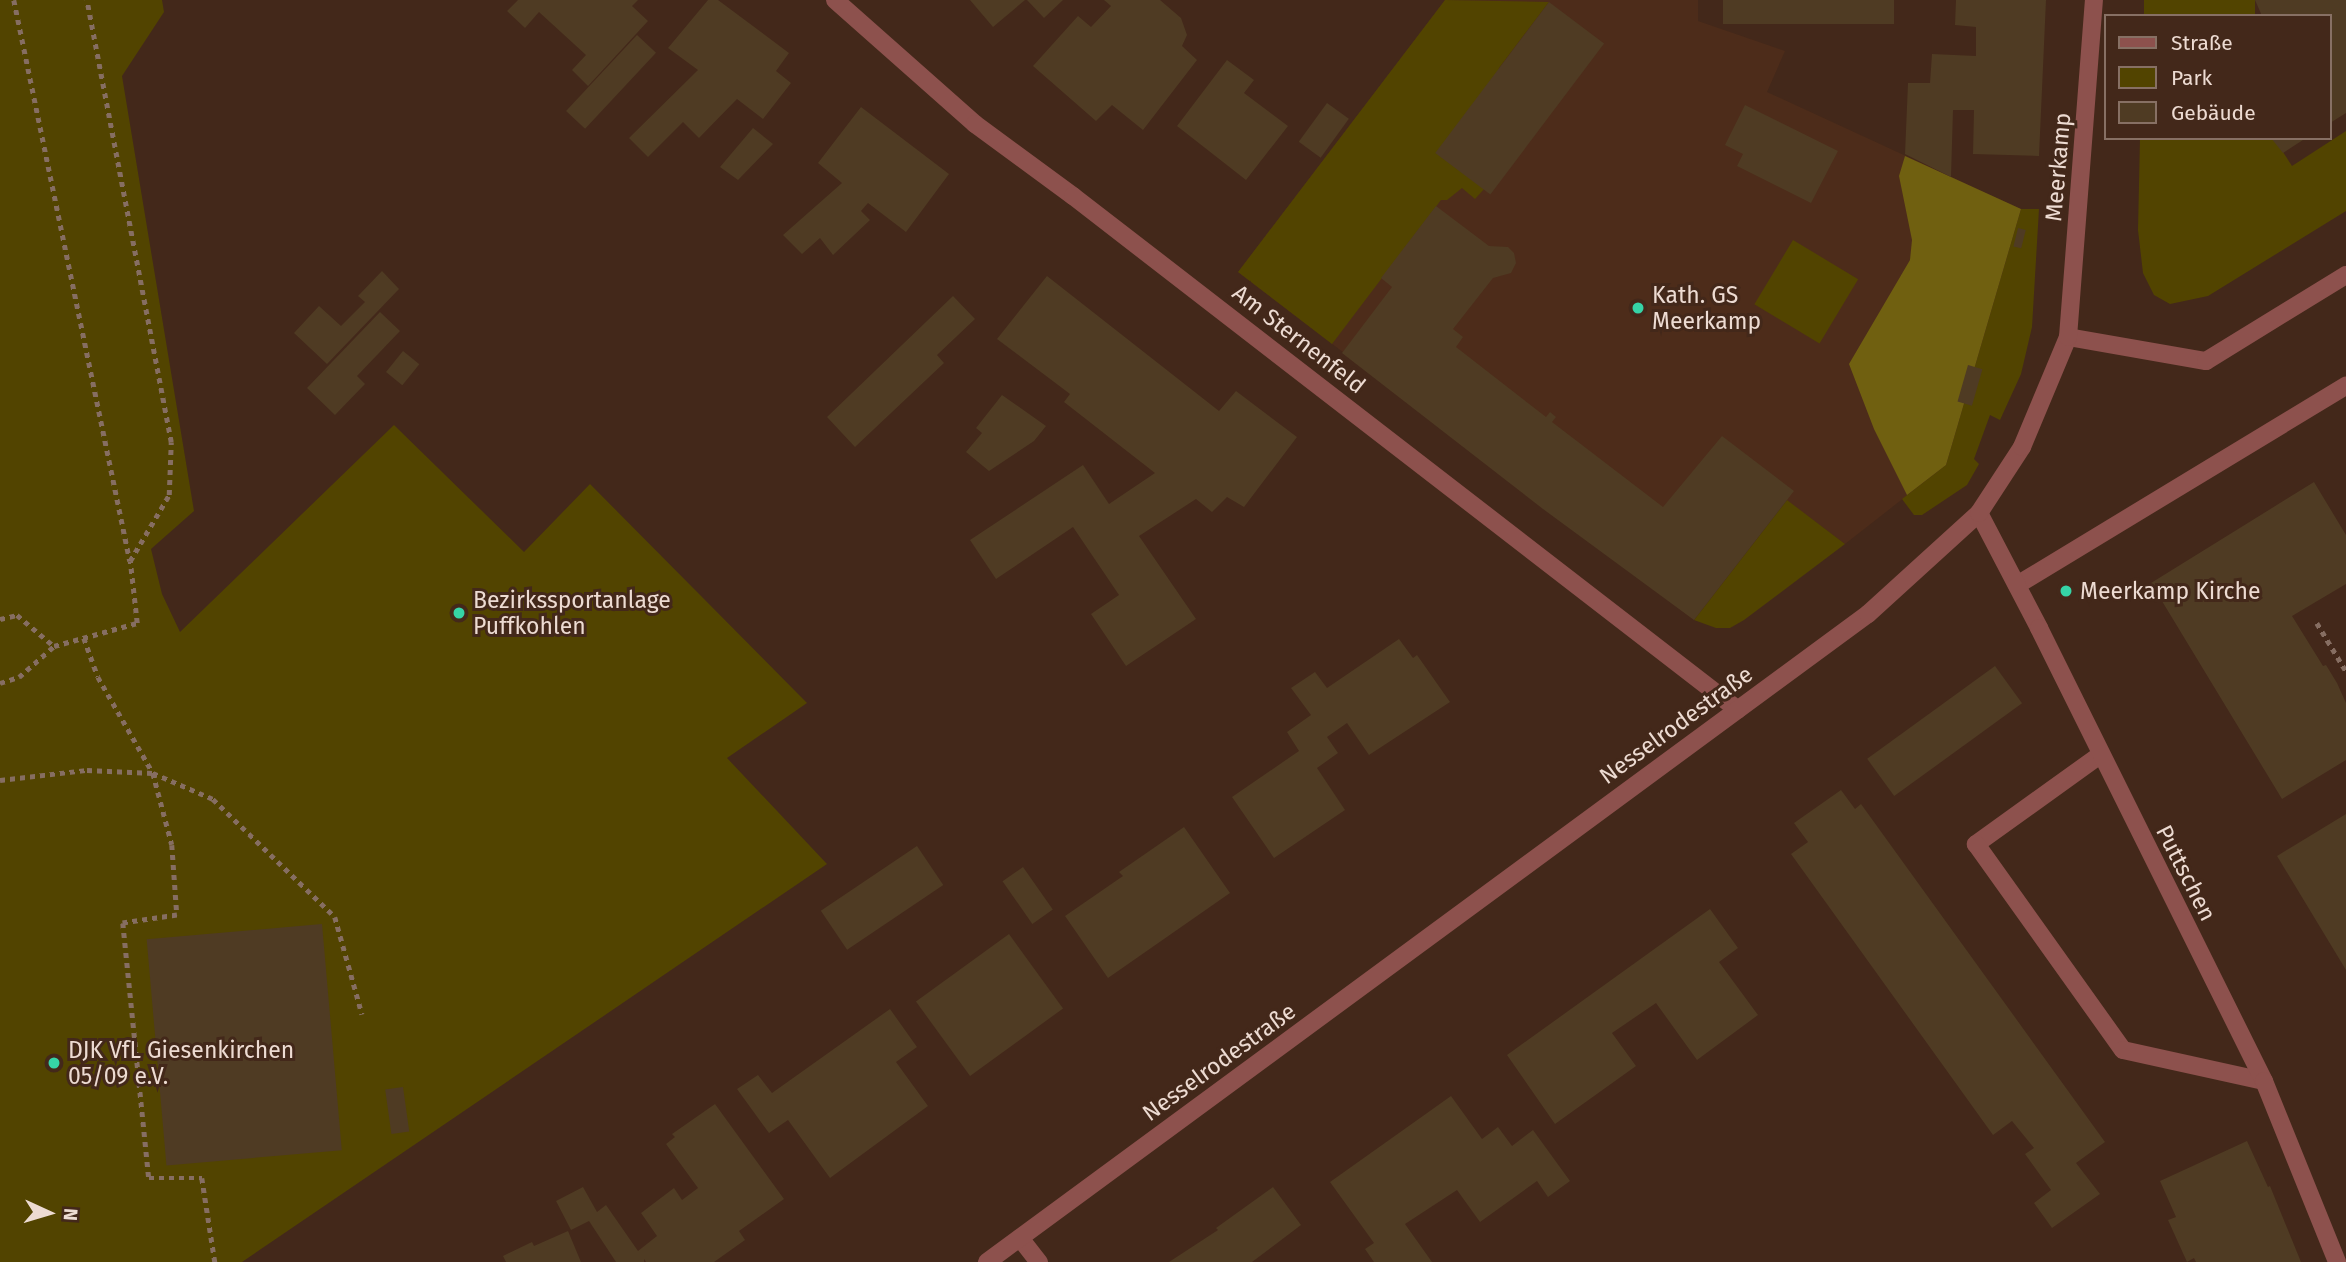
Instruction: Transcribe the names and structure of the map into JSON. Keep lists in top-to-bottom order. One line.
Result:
{"streets":{"street":["Meerkamp","Am Sternenfeld","Nesselrodestraße","Puttschen"]},"crossings":[["Meerkamp","Nesselrodestraße"],["Am Sternenfeld","Nesselrodestraße"],["Nesselrodestraße","Puttschen"]],"places":["Kath. GS Meerkamp","Meerkamp Kirche","Bezirkssportanlage Puffkohlen","DJK VfL Giesenkirchen 05/09 e.V."],"legend":["Straße","Park","Gebäude"],"north":"right"}
